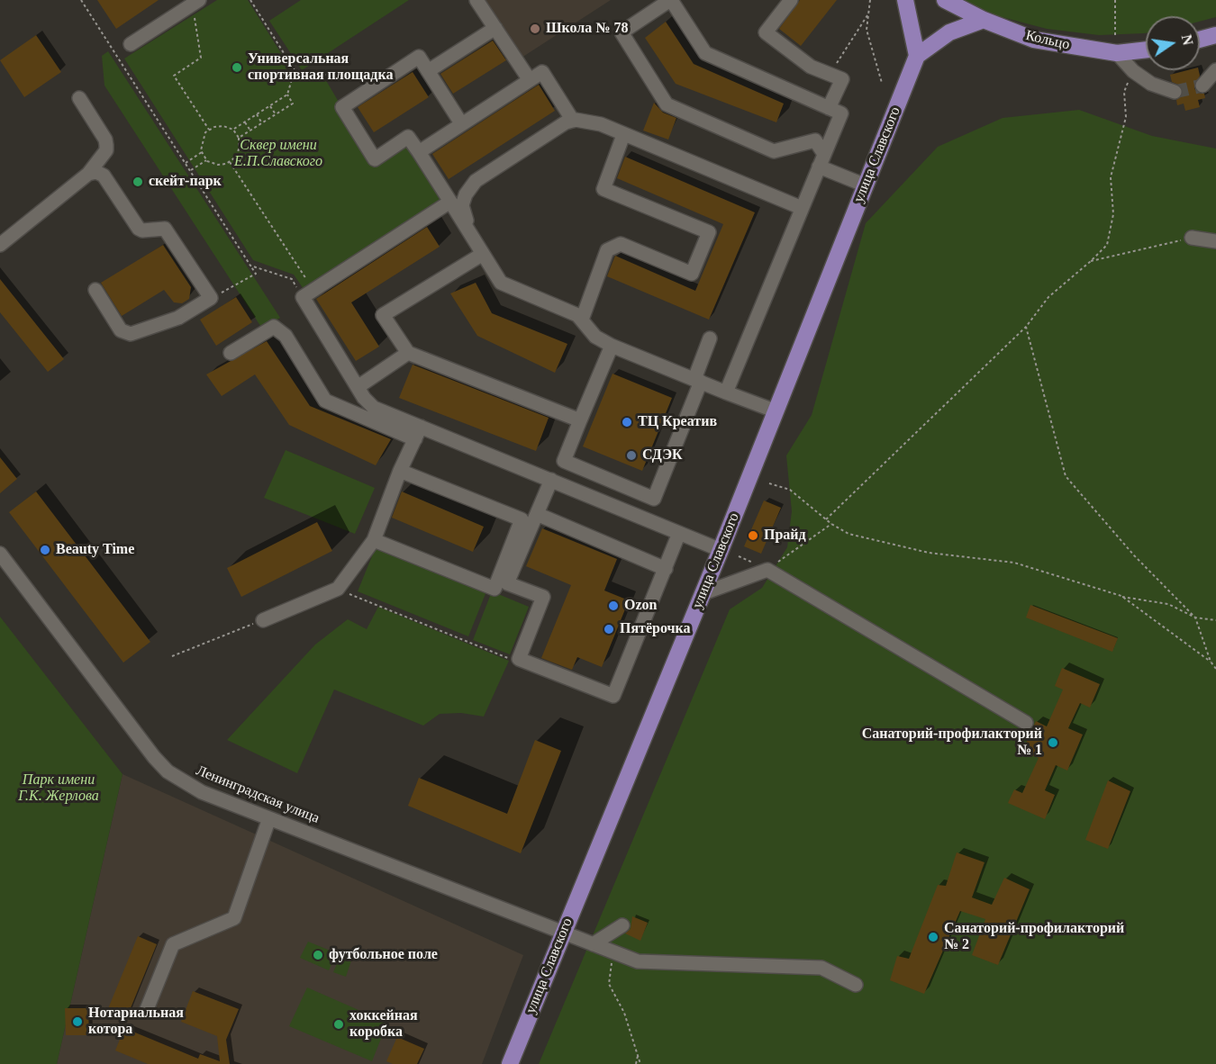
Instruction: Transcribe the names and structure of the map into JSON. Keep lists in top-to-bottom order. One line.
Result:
{"streets":{"main road":["Кольцо","улица Славского"],"street":["Ленинградская улица"]},"crossings":[["улица Славского","Ленинградская улица"]],"parks":["Сквер имени Е.П.Славского","Парк имени Г.К. Жерлова"],"places":["Школа № 78","Универсальная спортивная площадка","скейт-парк","ТЦ Креатив","СДЭК","Прайд","Beauty Time","Ozon","Пятёрочка","Санаторий-профилакторий № 1","Санаторий-профилакторий № 2","футбольное поле","Нотариальная котора","хоккейная коробка"],"north":"right"}
